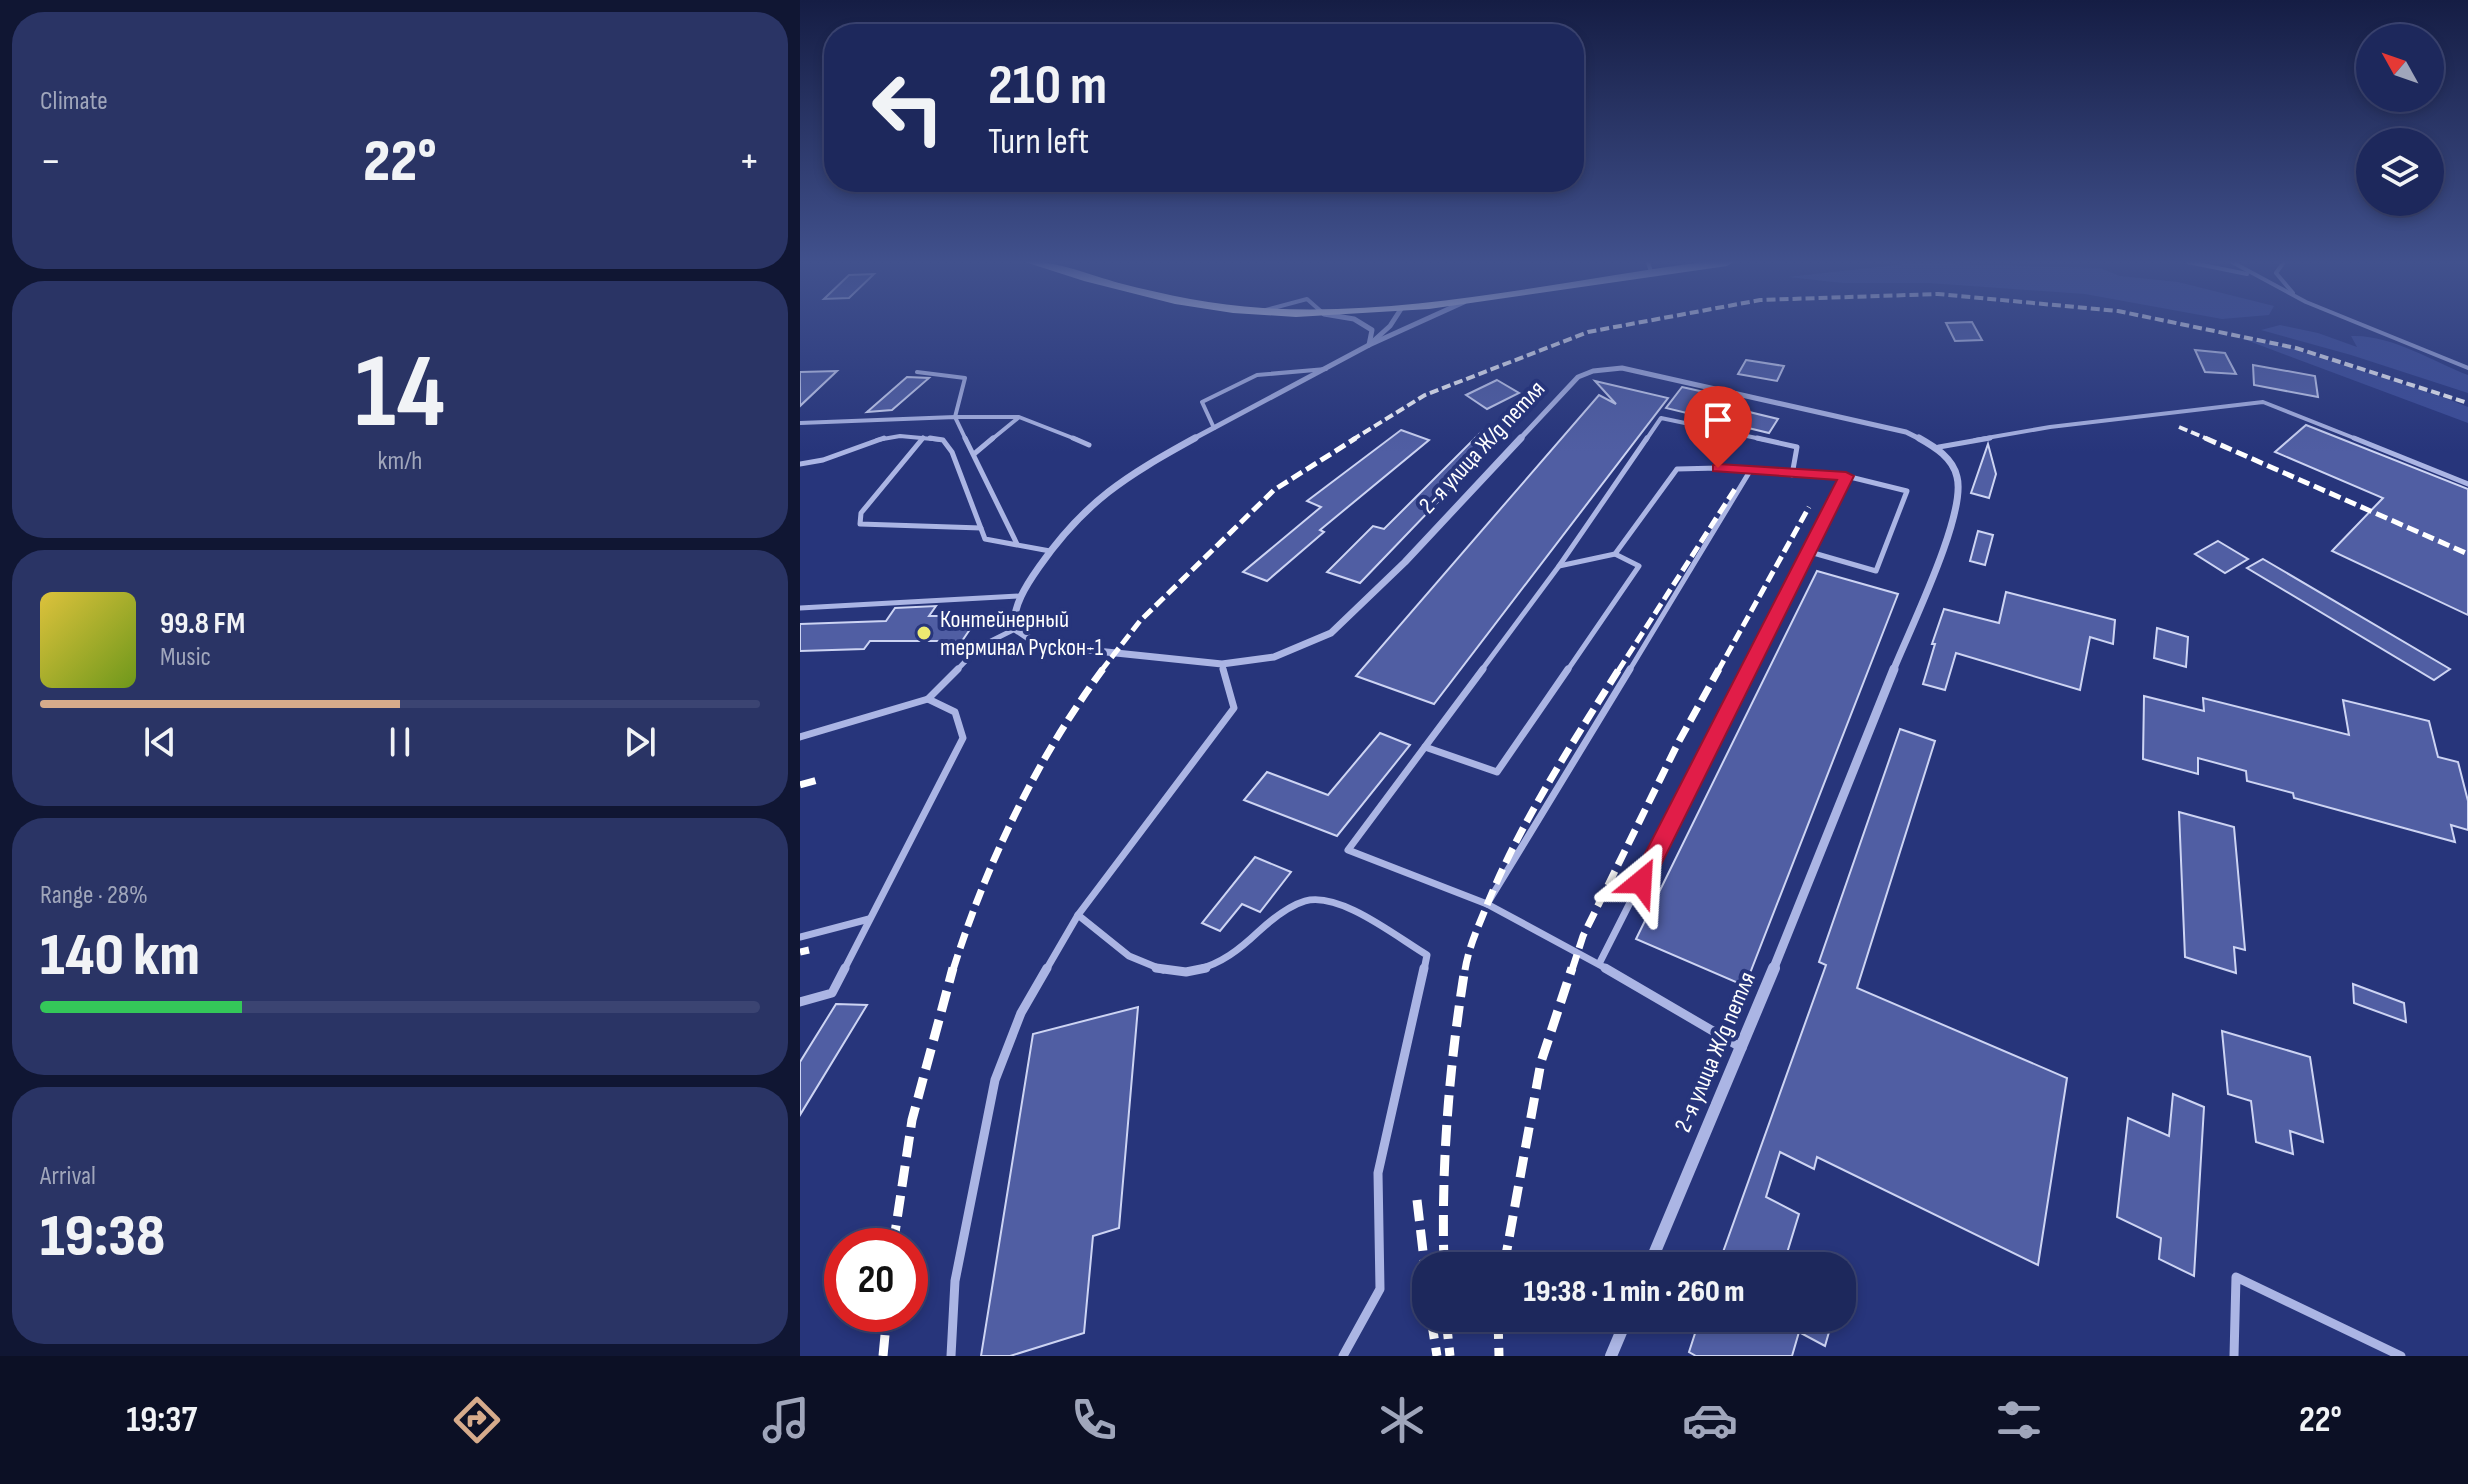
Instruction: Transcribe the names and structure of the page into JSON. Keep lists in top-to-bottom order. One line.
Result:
{"streets":{"street":["2-я улица Ж/д петля"]},"places":["Контейнерный терминал Рускон-1"],"north":"top left","page":{"tile":["Climate",["14","km/h"],["Range · 28%","140 km"],["Arrival","19:38"]],"turn":["210 m","Turn left"],"heat":["−","22°","+"],"song":["99.8 FM","Music"],"limit":"20","trip":"19:38 · 1 min · 260 m","tabs":["19:37","22°"]}}
